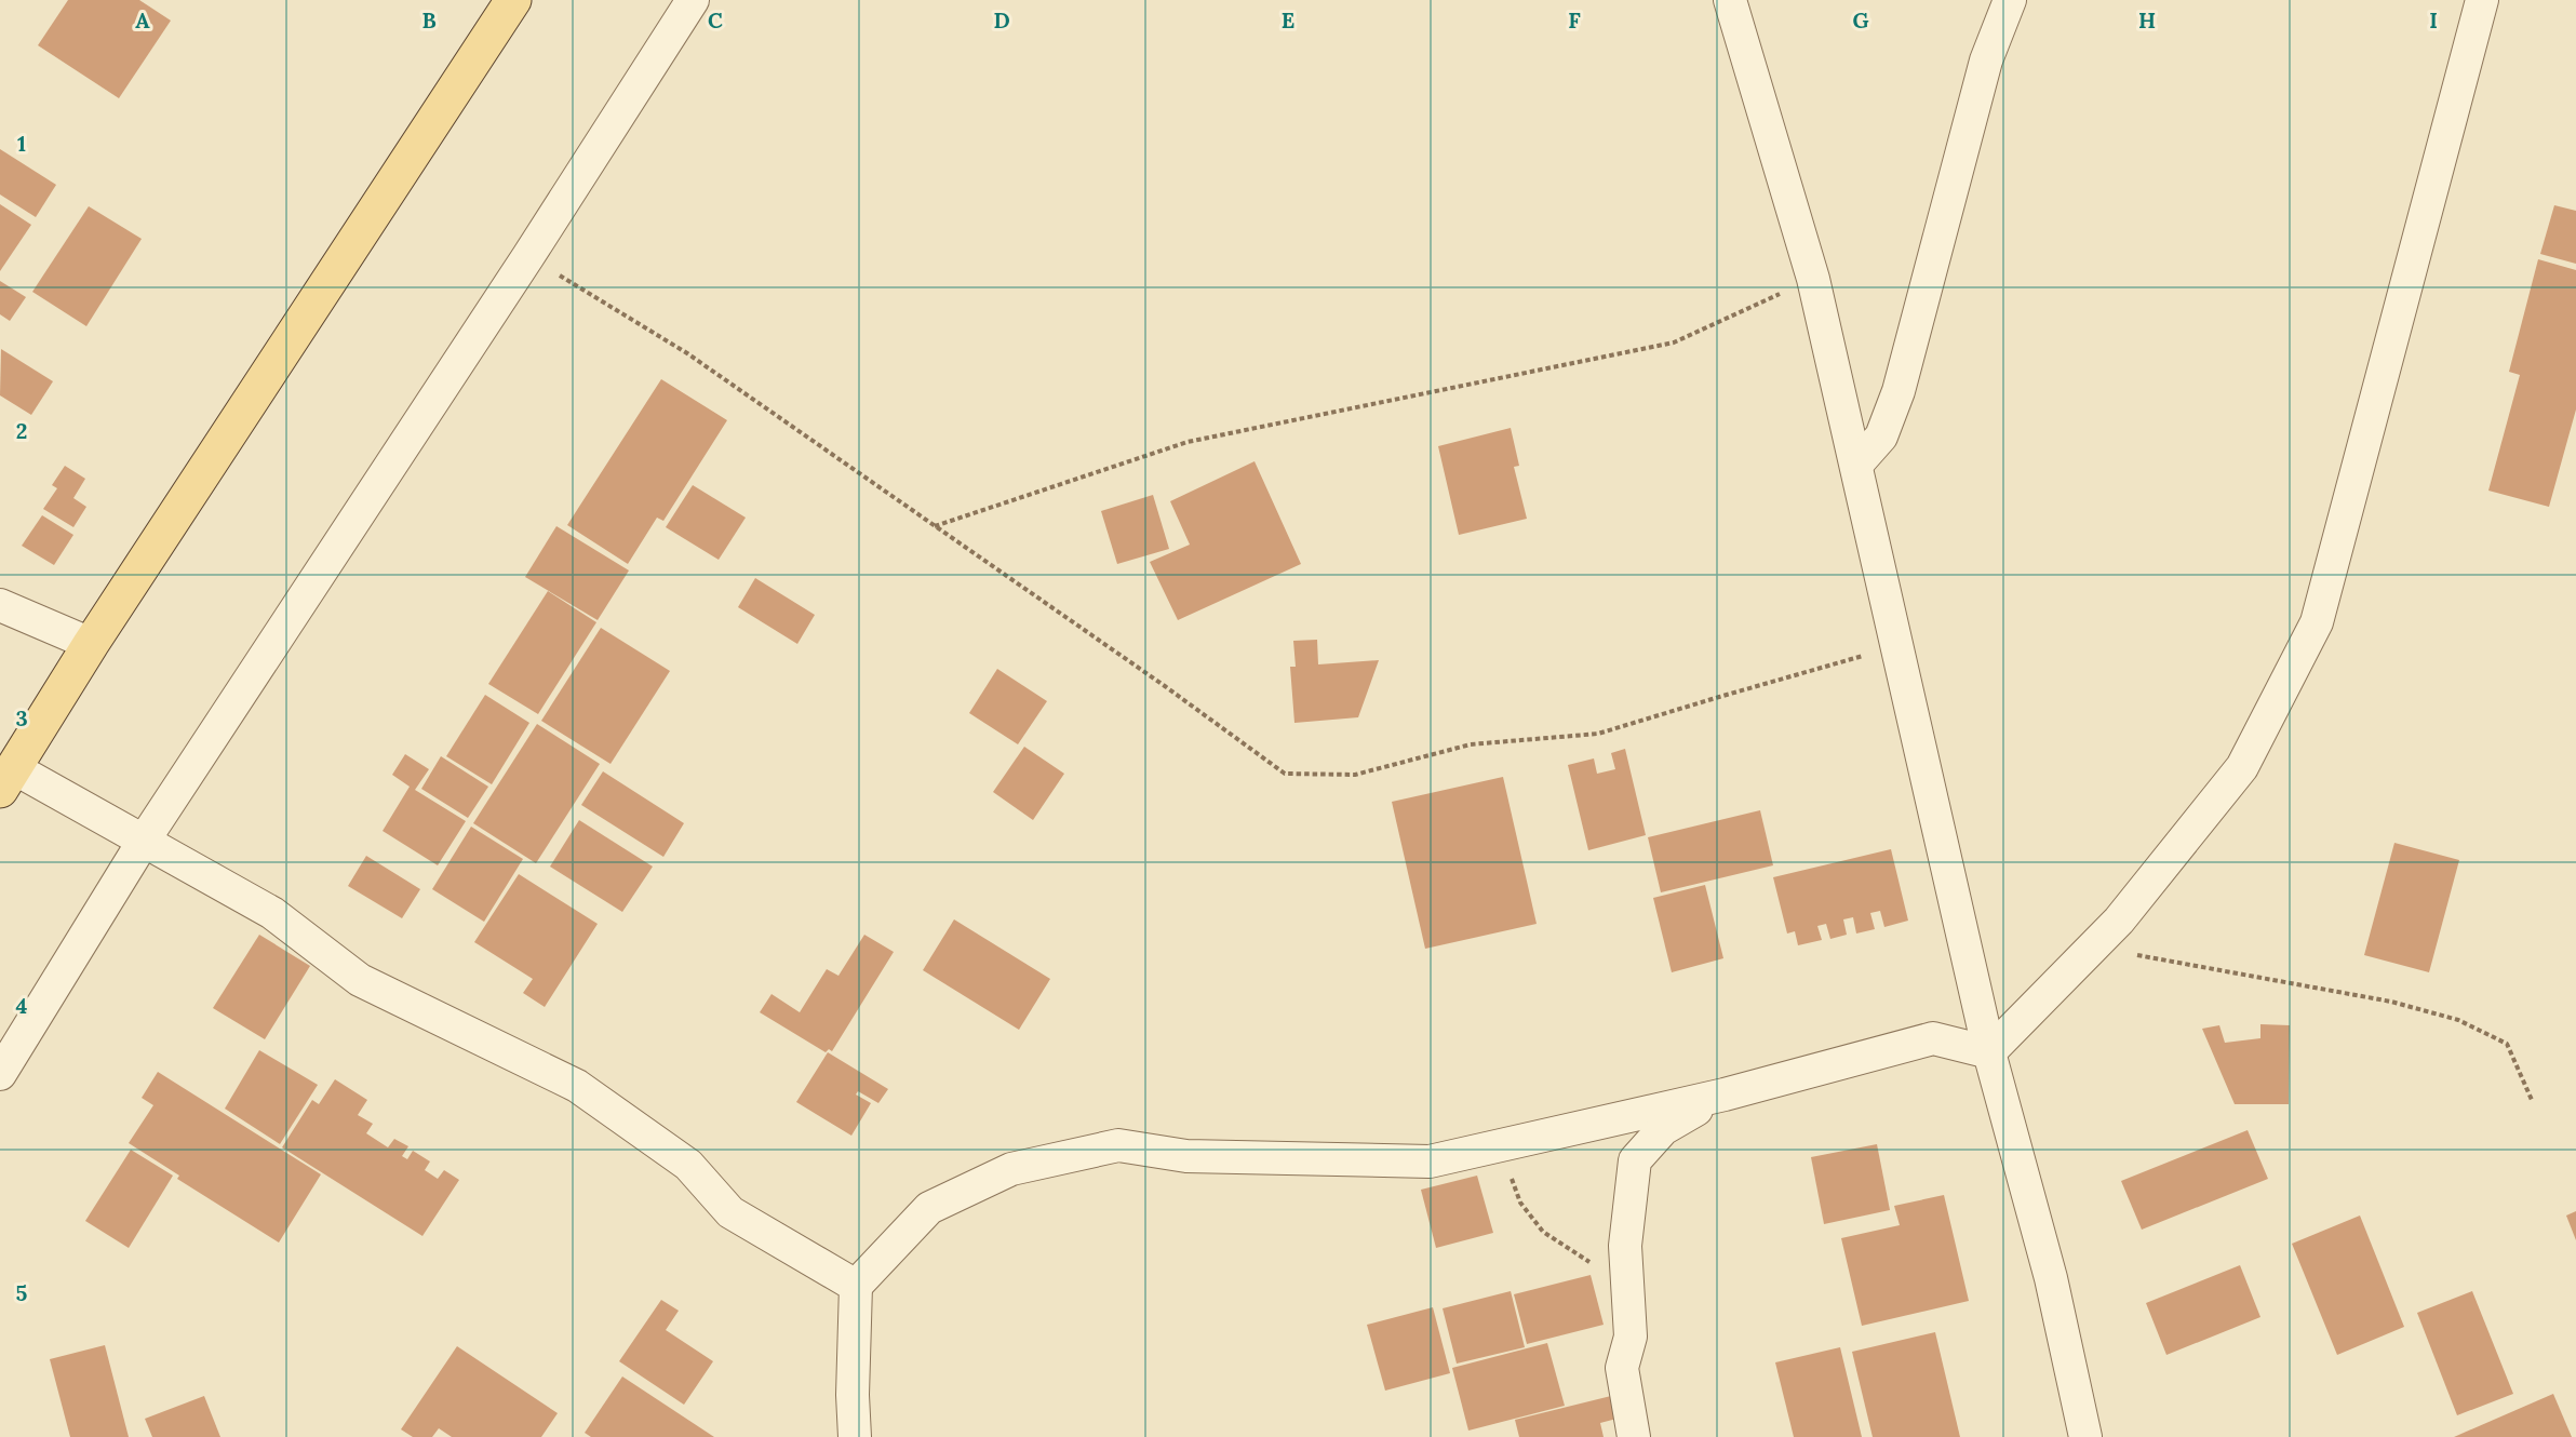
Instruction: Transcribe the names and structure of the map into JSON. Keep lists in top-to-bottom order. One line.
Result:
{"grid":{"columns":["A","B","C","D","E","F","G","H","I"],"rows":["1","2","3","4","5"]}}
